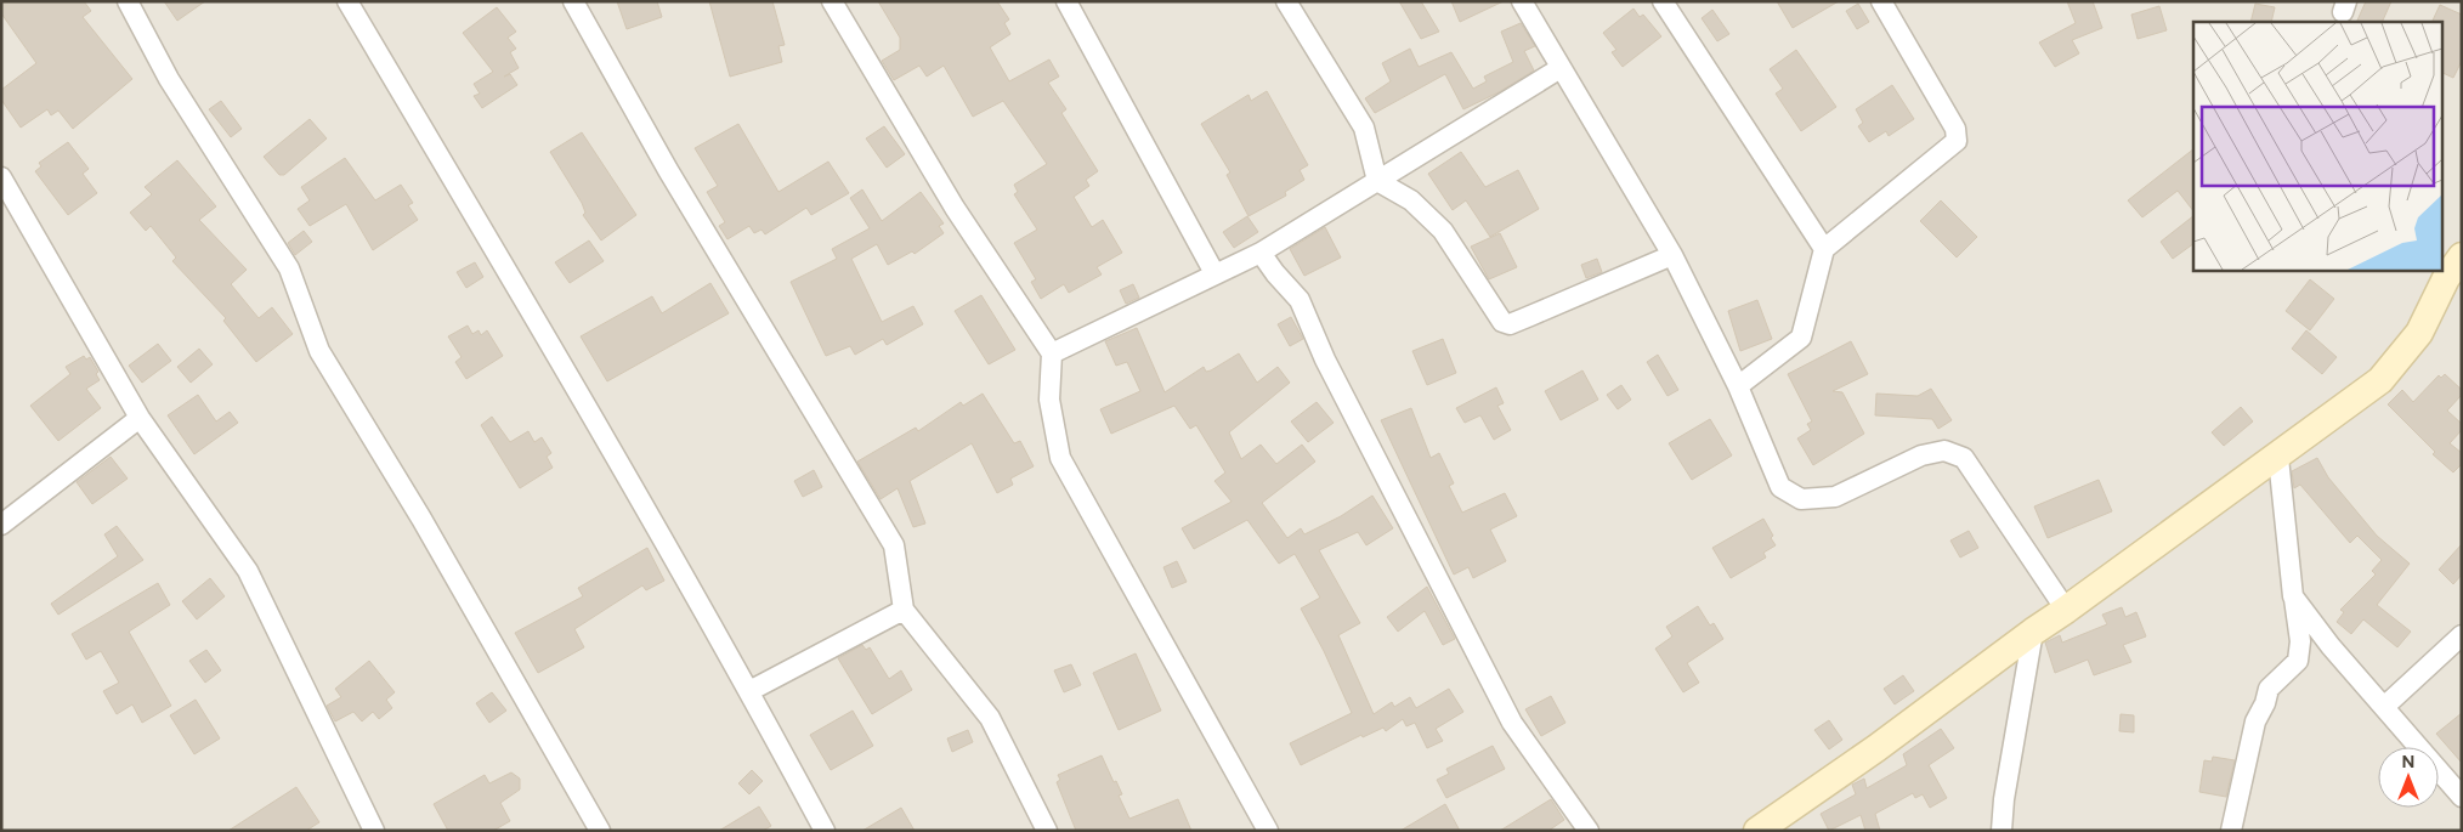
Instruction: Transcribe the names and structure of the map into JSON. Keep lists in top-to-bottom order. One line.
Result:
{"north":"top"}
